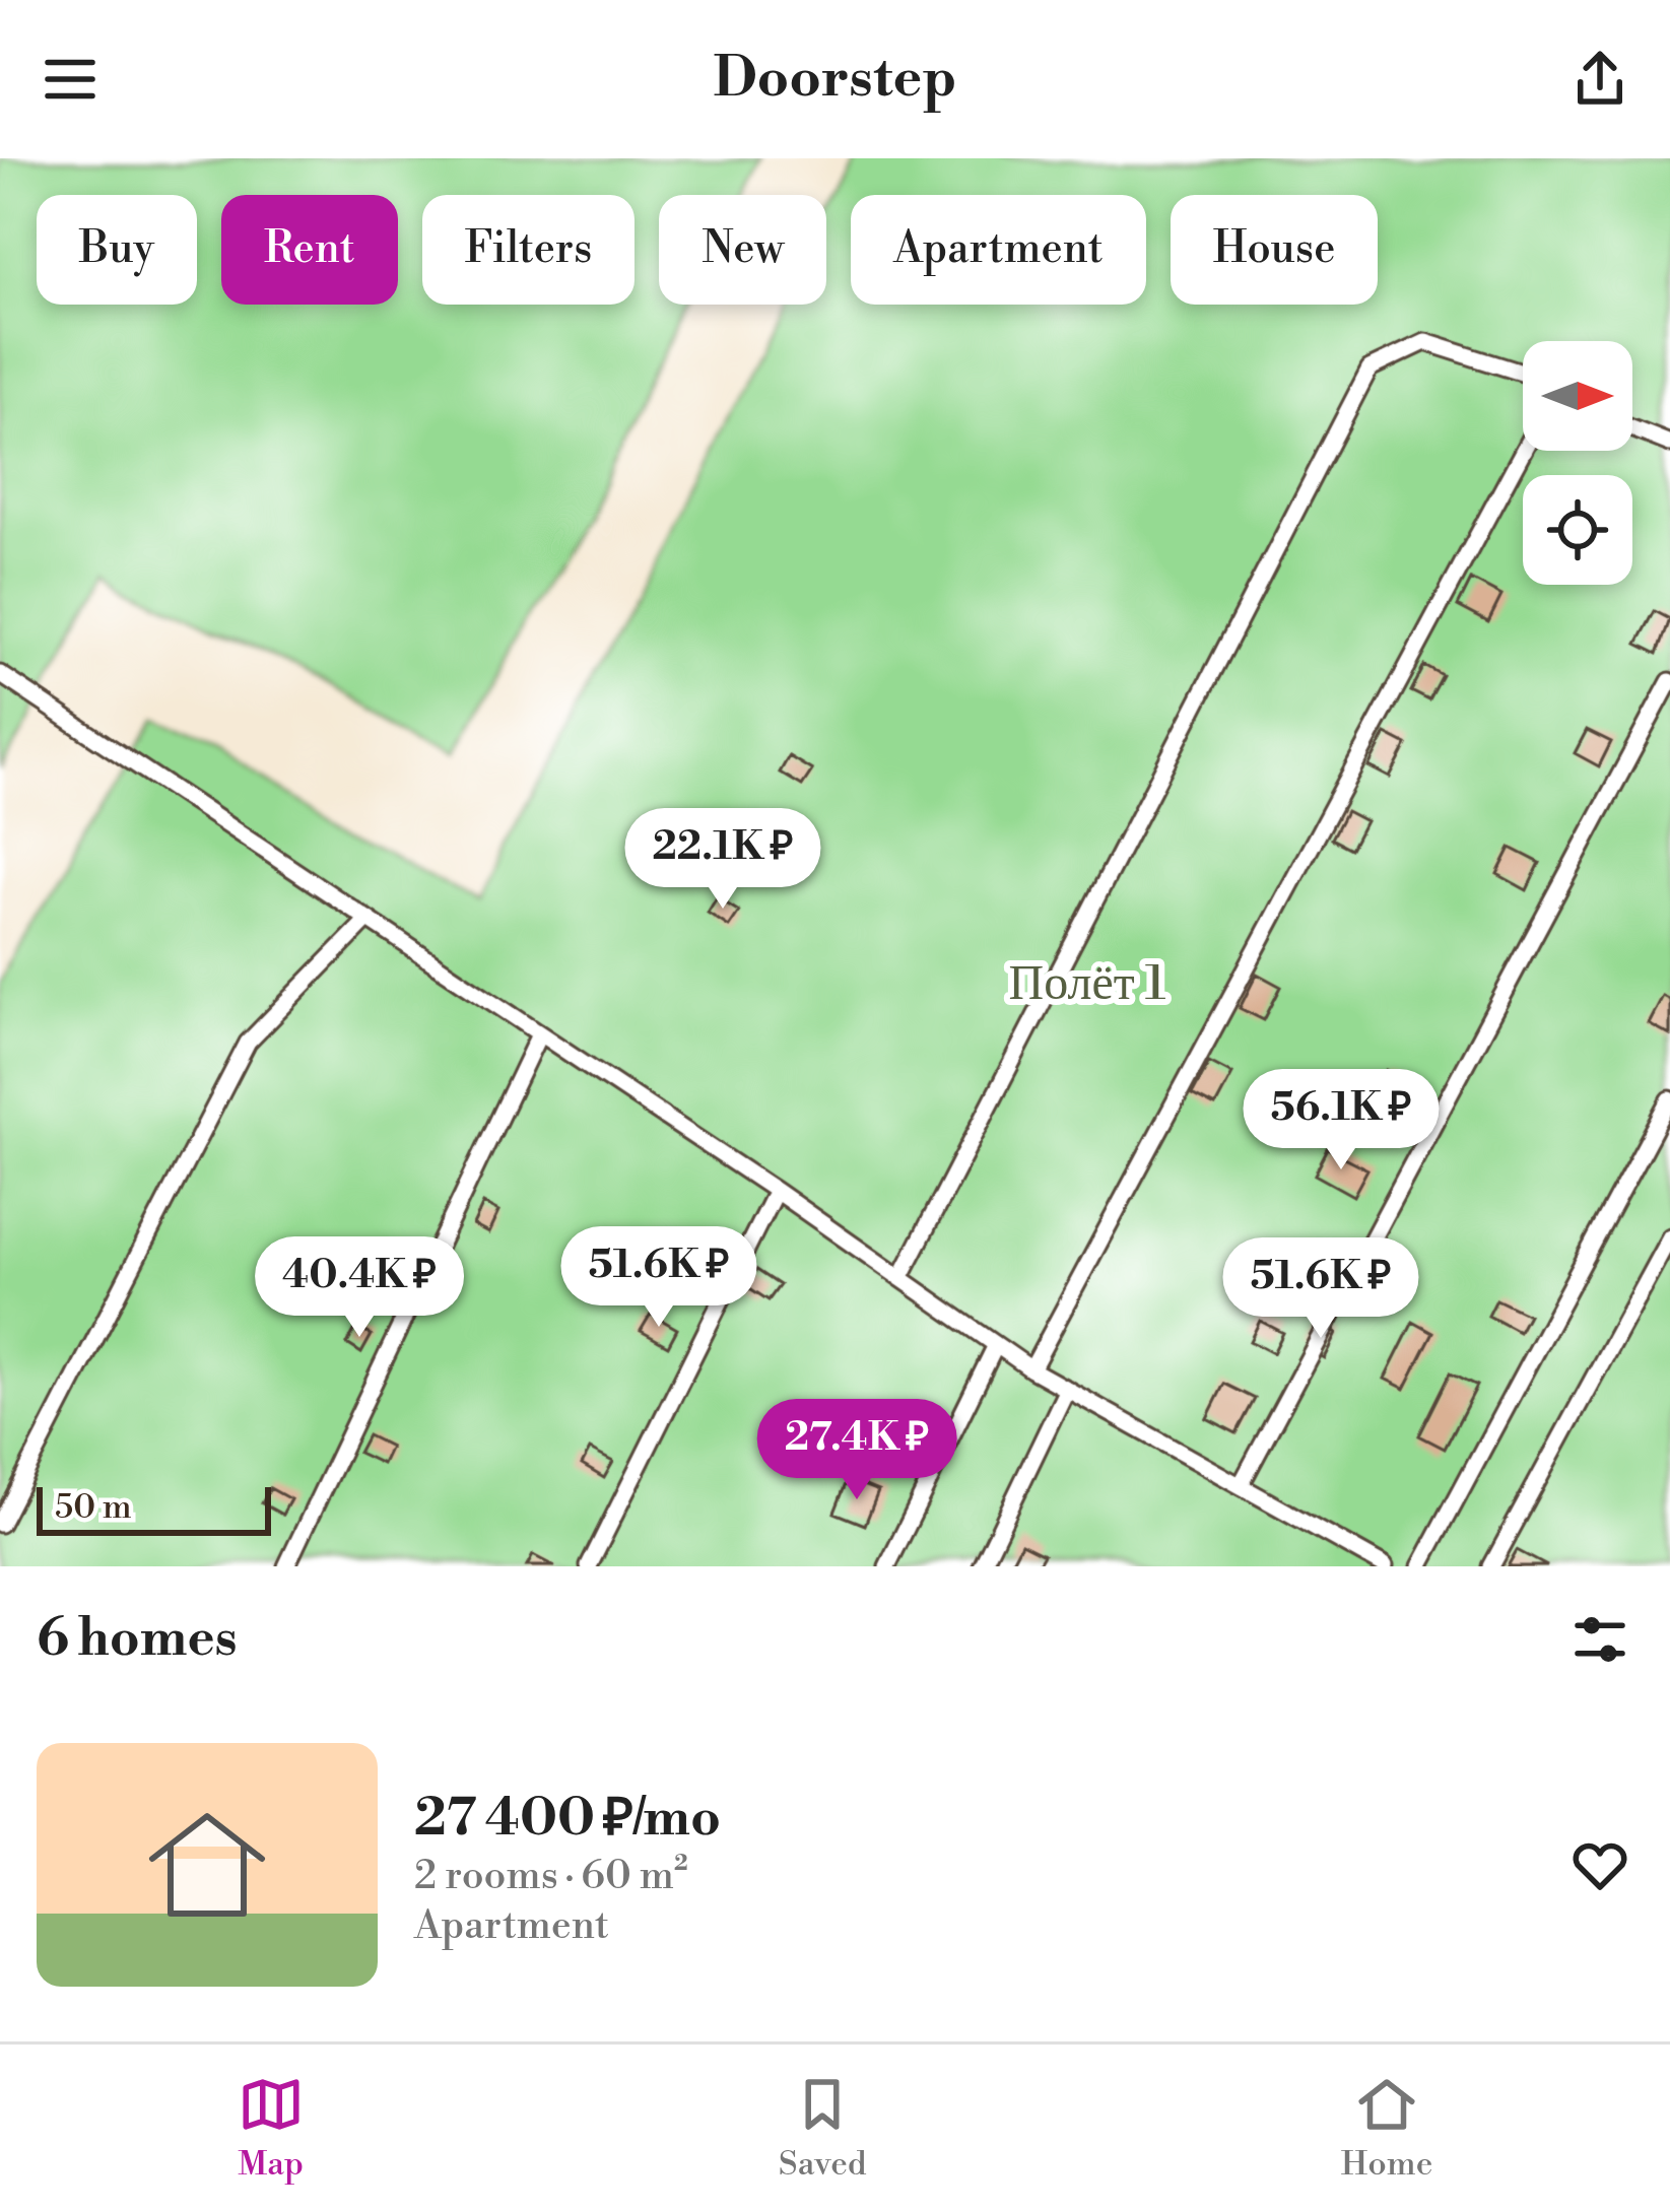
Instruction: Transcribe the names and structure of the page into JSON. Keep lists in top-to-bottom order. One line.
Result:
{"parks":["Полёт 1"],"scale_bar":"50 m","north":"right","page":{"header":"Doorstep","chip":["Buy","Rent","Filters","New","Apartment","House"],"price":["22.1K ₽","56.1K ₽","51.6K ₽","40.4K ₽","51.6K ₽","27.4K ₽"],"scale":"50 m","heading":"6 homes","list":[{"name":"27 400 ₽/mo","note":"2 rooms · 60 m² · Apartment"}],"tabs":["Map","Saved","Home"]}}
